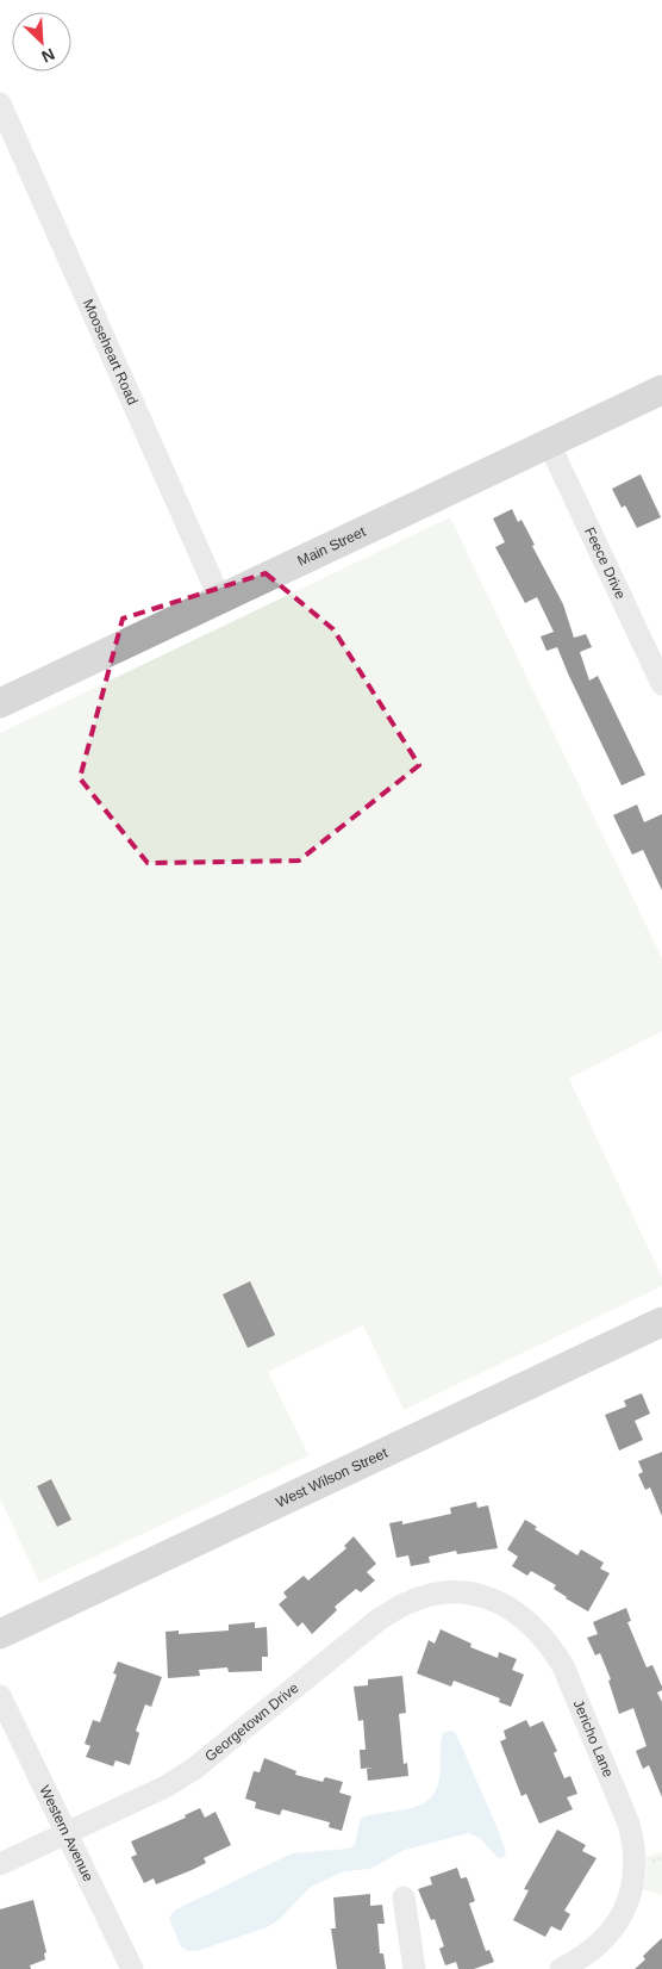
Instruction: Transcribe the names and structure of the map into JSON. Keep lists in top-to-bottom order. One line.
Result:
{"streets":{"main road":["Main Street","West Wilson Street"],"street":["Mooseheart Road","Feece Drive","Georgetown Drive","Jericho Lane","Western Avenue"]},"crossings":[["Mooseheart Road","Main Street"],["Main Street","Feece Drive"],["Georgetown Drive","Jericho Lane"],["Georgetown Drive","Western Avenue"]],"north":"bottom right"}
